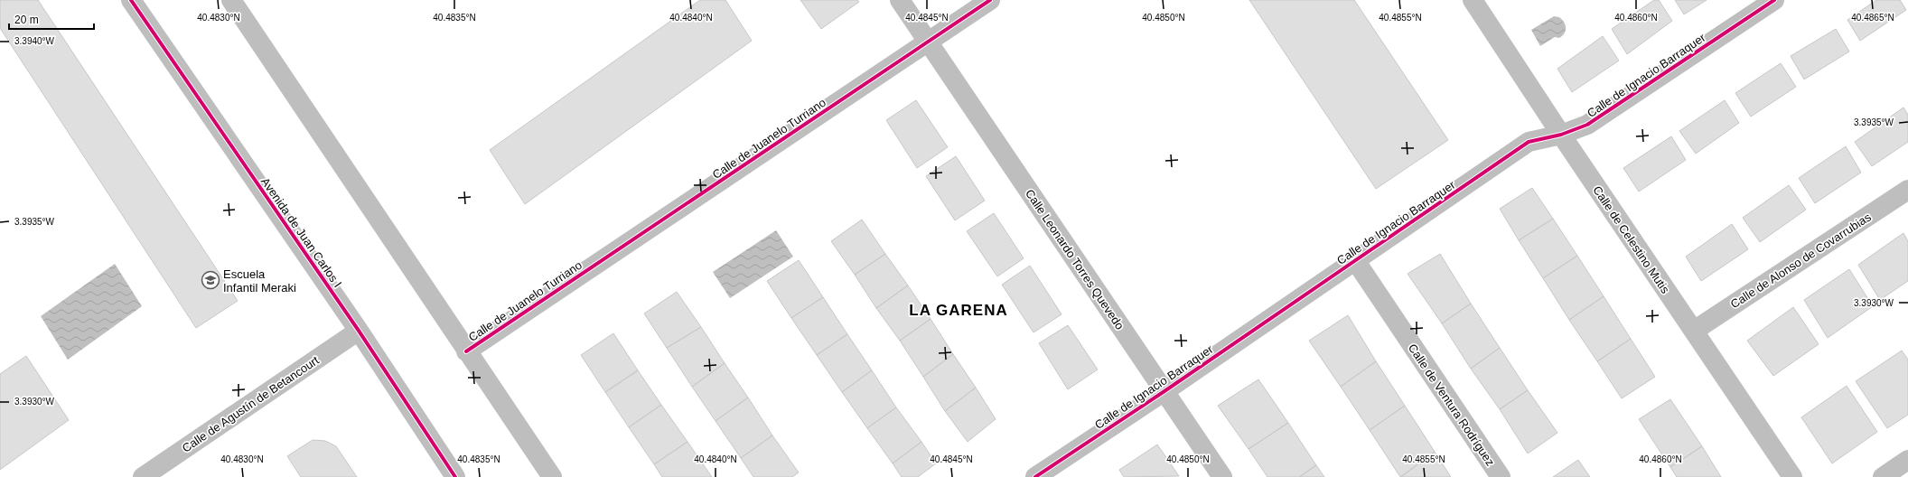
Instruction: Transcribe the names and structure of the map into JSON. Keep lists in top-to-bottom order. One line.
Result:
{"streets":{"street":["Calle de Ignacio Barraquer","Calle de Juanelo Turriano","Avenida de Juan Carlos I","Calle de Celestino Mutis","Calle Leonardo Torres Quevedo","Calle de Alonso de Covarrubias","Calle de Agustín de Betancourt","Calle de Ventura Rodríguez"]},"crossings":[["Calle de Ignacio Barraquer","Calle de Celestino Mutis"],["Calle de Ignacio Barraquer","Calle Leonardo Torres Quevedo"],["Calle de Ignacio Barraquer","Calle de Ventura Rodríguez"],["Calle de Juanelo Turriano","Calle Leonardo Torres Quevedo"],["Avenida de Juan Carlos I","Calle de Agustín de Betancourt"],["Calle de Celestino Mutis","Calle de Alonso de Covarrubias"]],"districts":["LA GARENA"],"places":{"school or university":["Escuela Infantil Meraki"]},"scale_bar":"20 m","coordinates":["40.4830°N","40.4835°N","40.4840°N","40.4845°N","40.4850°N","40.4855°N","40.4860°N","40.4865°N","3.3940°W","3.3935°W","3.3930°W"]}
